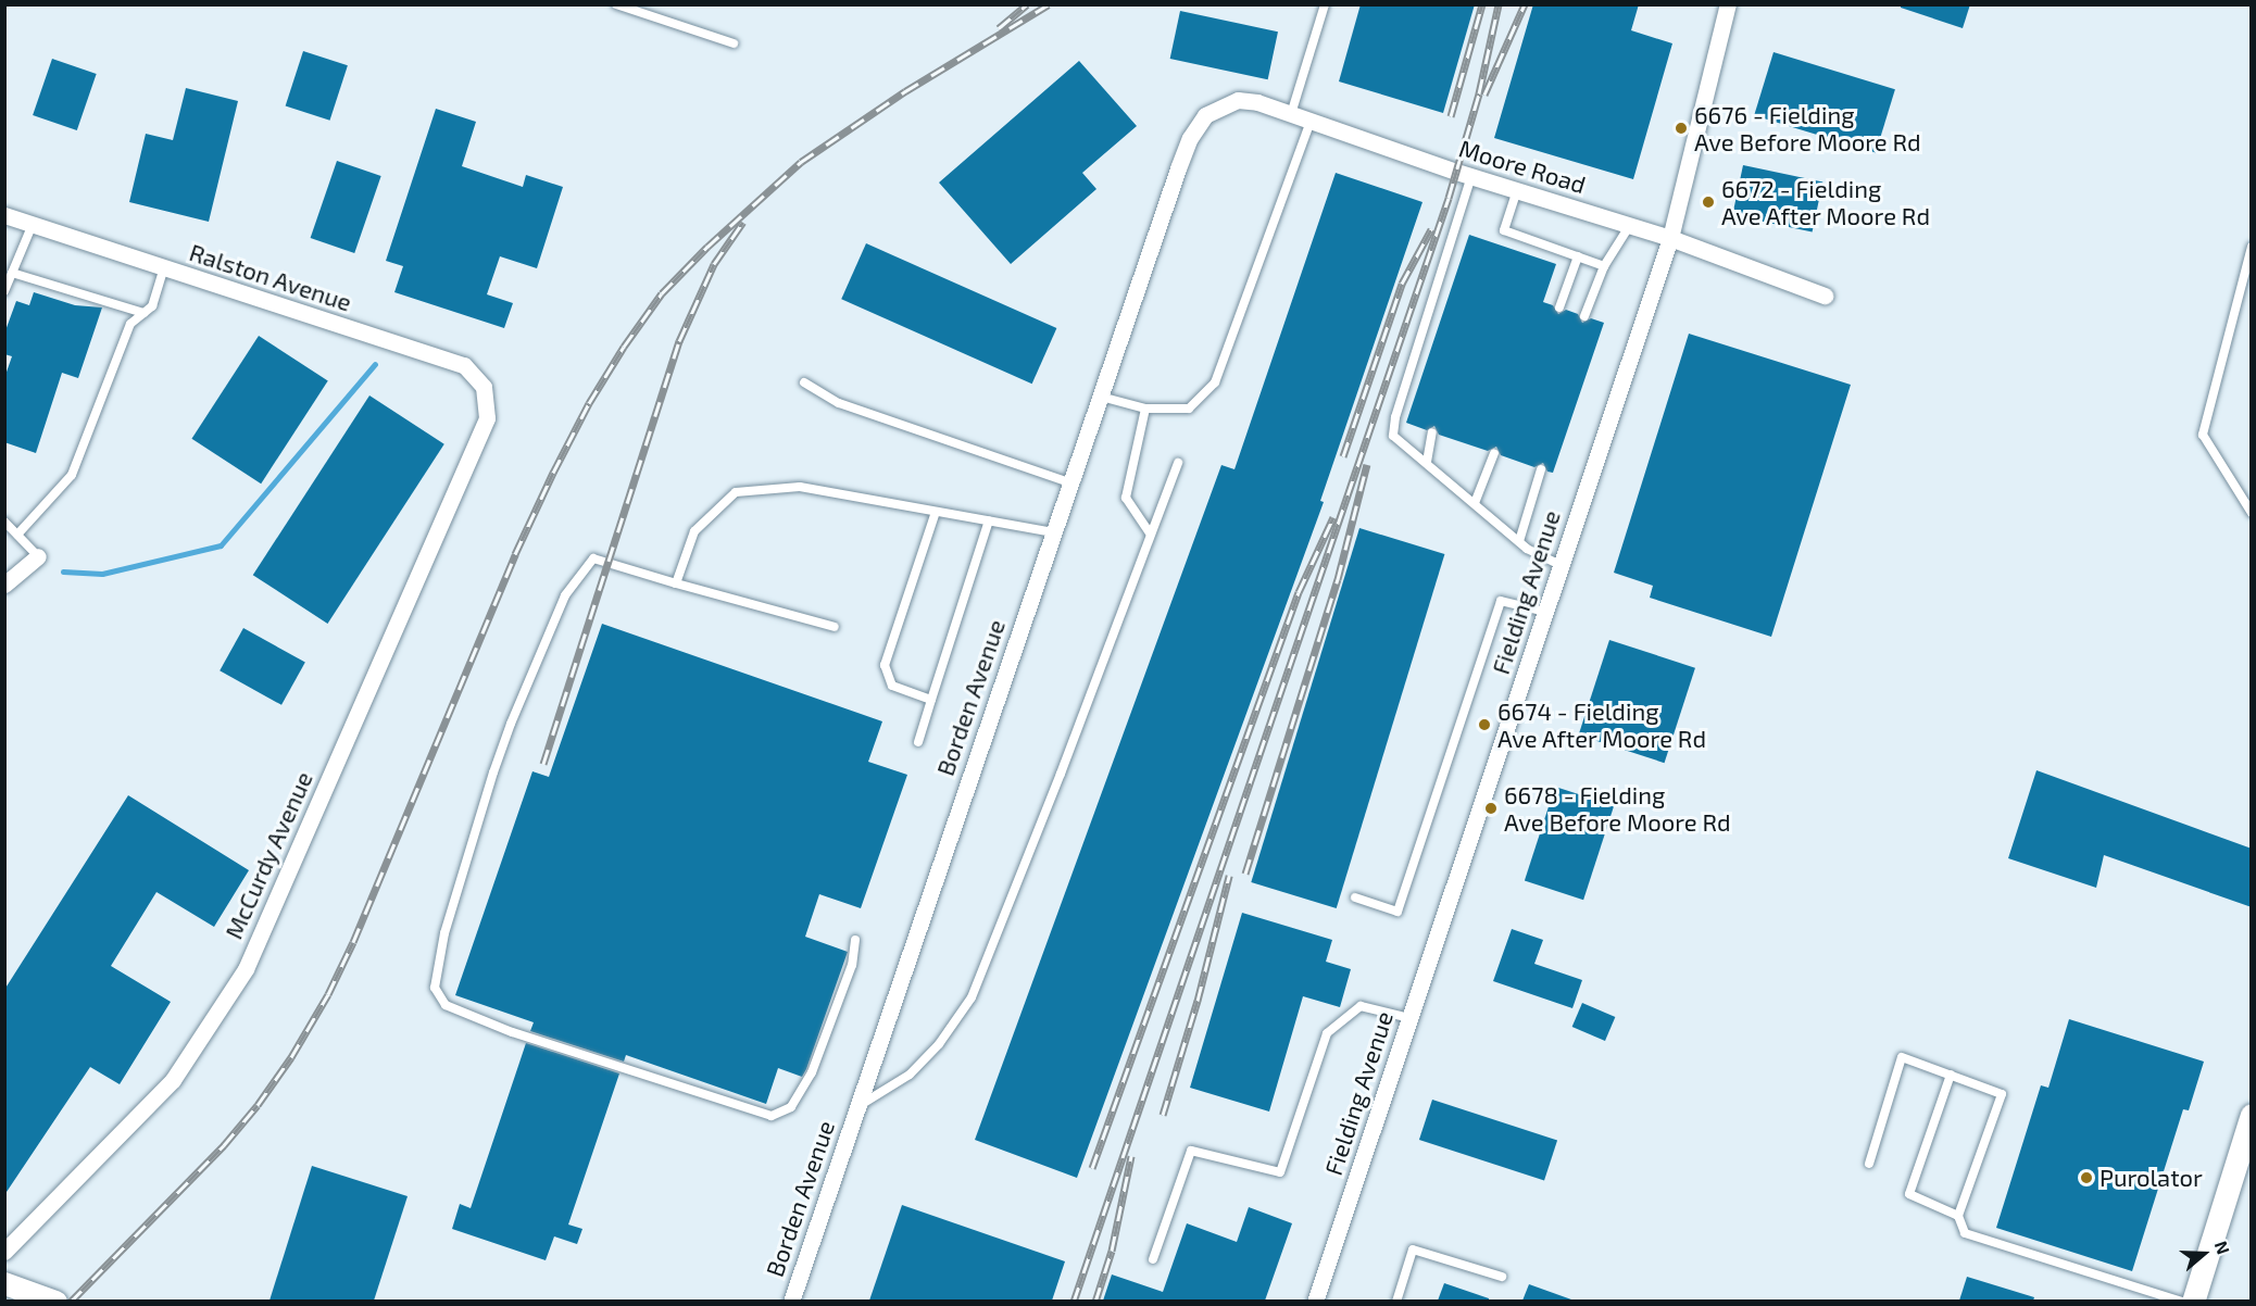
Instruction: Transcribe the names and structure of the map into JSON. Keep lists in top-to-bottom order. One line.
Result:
{"streets":{"street":["Moore Road","Ralston Avenue","Fielding Avenue","Borden Avenue","McCurdy Avenue"]},"crossings":[["Moore Road","Fielding Avenue"],["Moore Road","Borden Avenue"],["Ralston Avenue","McCurdy Avenue"]],"places":["6676 - Fielding Ave Before Moore Rd","6672 - Fielding Ave After Moore Rd","6674 - Fielding Ave After Moore Rd","6678 - Fielding Ave Before Moore Rd","Purolator"],"north":"right"}
